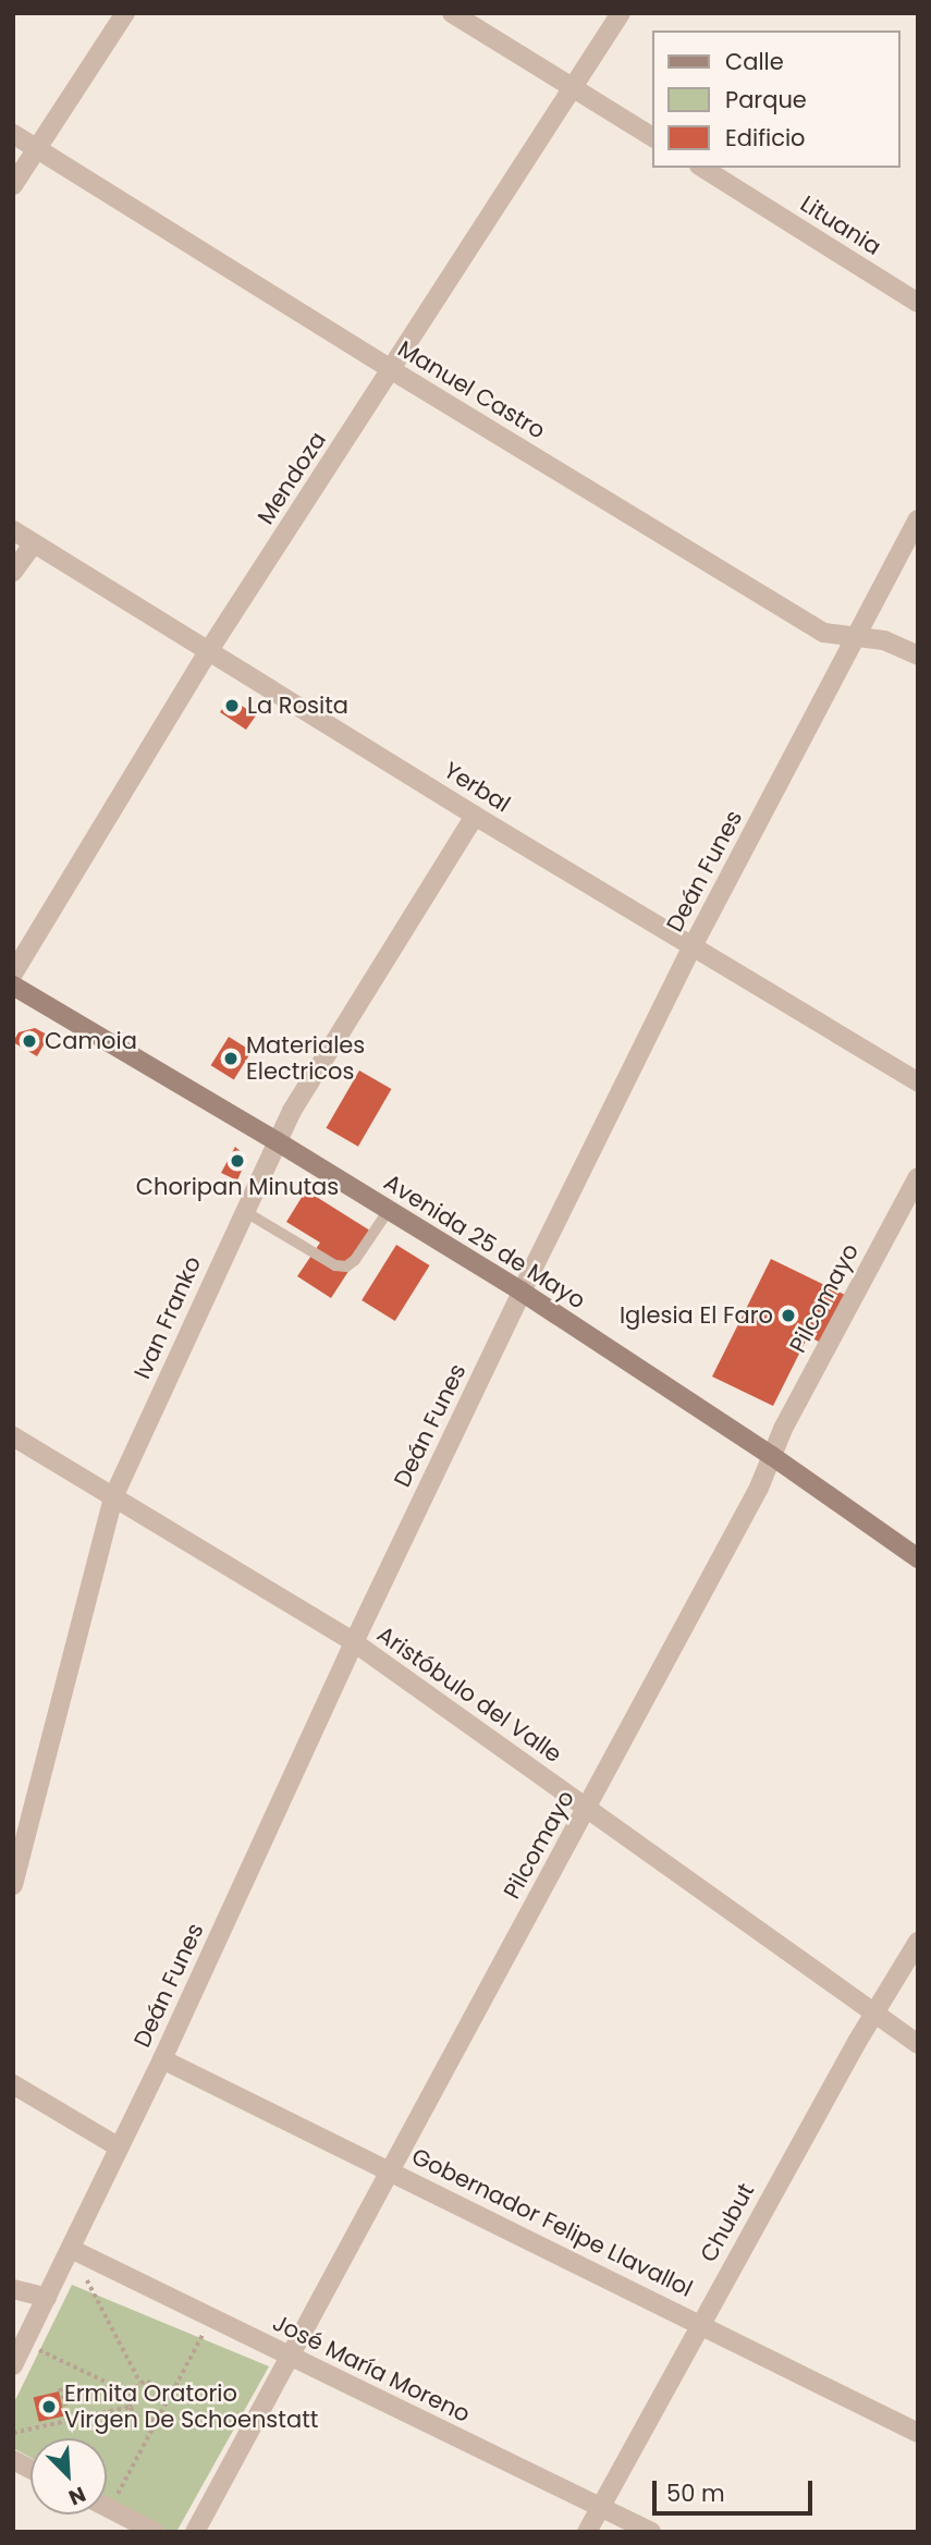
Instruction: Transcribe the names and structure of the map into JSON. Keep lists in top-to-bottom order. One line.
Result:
{"streets":{"main road":["Avenida 25 de Mayo"],"street":["Lituania","Manuel Castro","Mendoza","Yerbal","Deán Funes","Pilcomayo","Ivan Franko","Aristóbulo del Valle","Gobernador Felipe Llavallol","Chubut","José María Moreno"]},"crossings":[["Manuel Castro","Mendoza"],["Manuel Castro","Deán Funes"],["Mendoza","Yerbal"],["Yerbal","Deán Funes"],["Yerbal","Ivan Franko"],["Deán Funes","Avenida 25 de Mayo"],["Deán Funes","Aristóbulo del Valle"],["Deán Funes","Gobernador Felipe Llavallol"],["Deán Funes","José María Moreno"],["Avenida 25 de Mayo","Pilcomayo"],["Avenida 25 de Mayo","Ivan Franko"],["Pilcomayo","Aristóbulo del Valle"],["Pilcomayo","Gobernador Felipe Llavallol"],["Pilcomayo","José María Moreno"],["Ivan Franko","Aristóbulo del Valle"],["Aristóbulo del Valle","Chubut"],["Gobernador Felipe Llavallol","Chubut"],["Chubut","José María Moreno"]],"places":["La Rosita","Camoia","Materiales Electricos","Choripan Minutas","Iglesia El Faro","Ermita Oratorio Virgen De Schoenstatt"],"legend":["Calle","Parque","Edificio"],"scale_bar":"50 m","north":"bottom right"}
